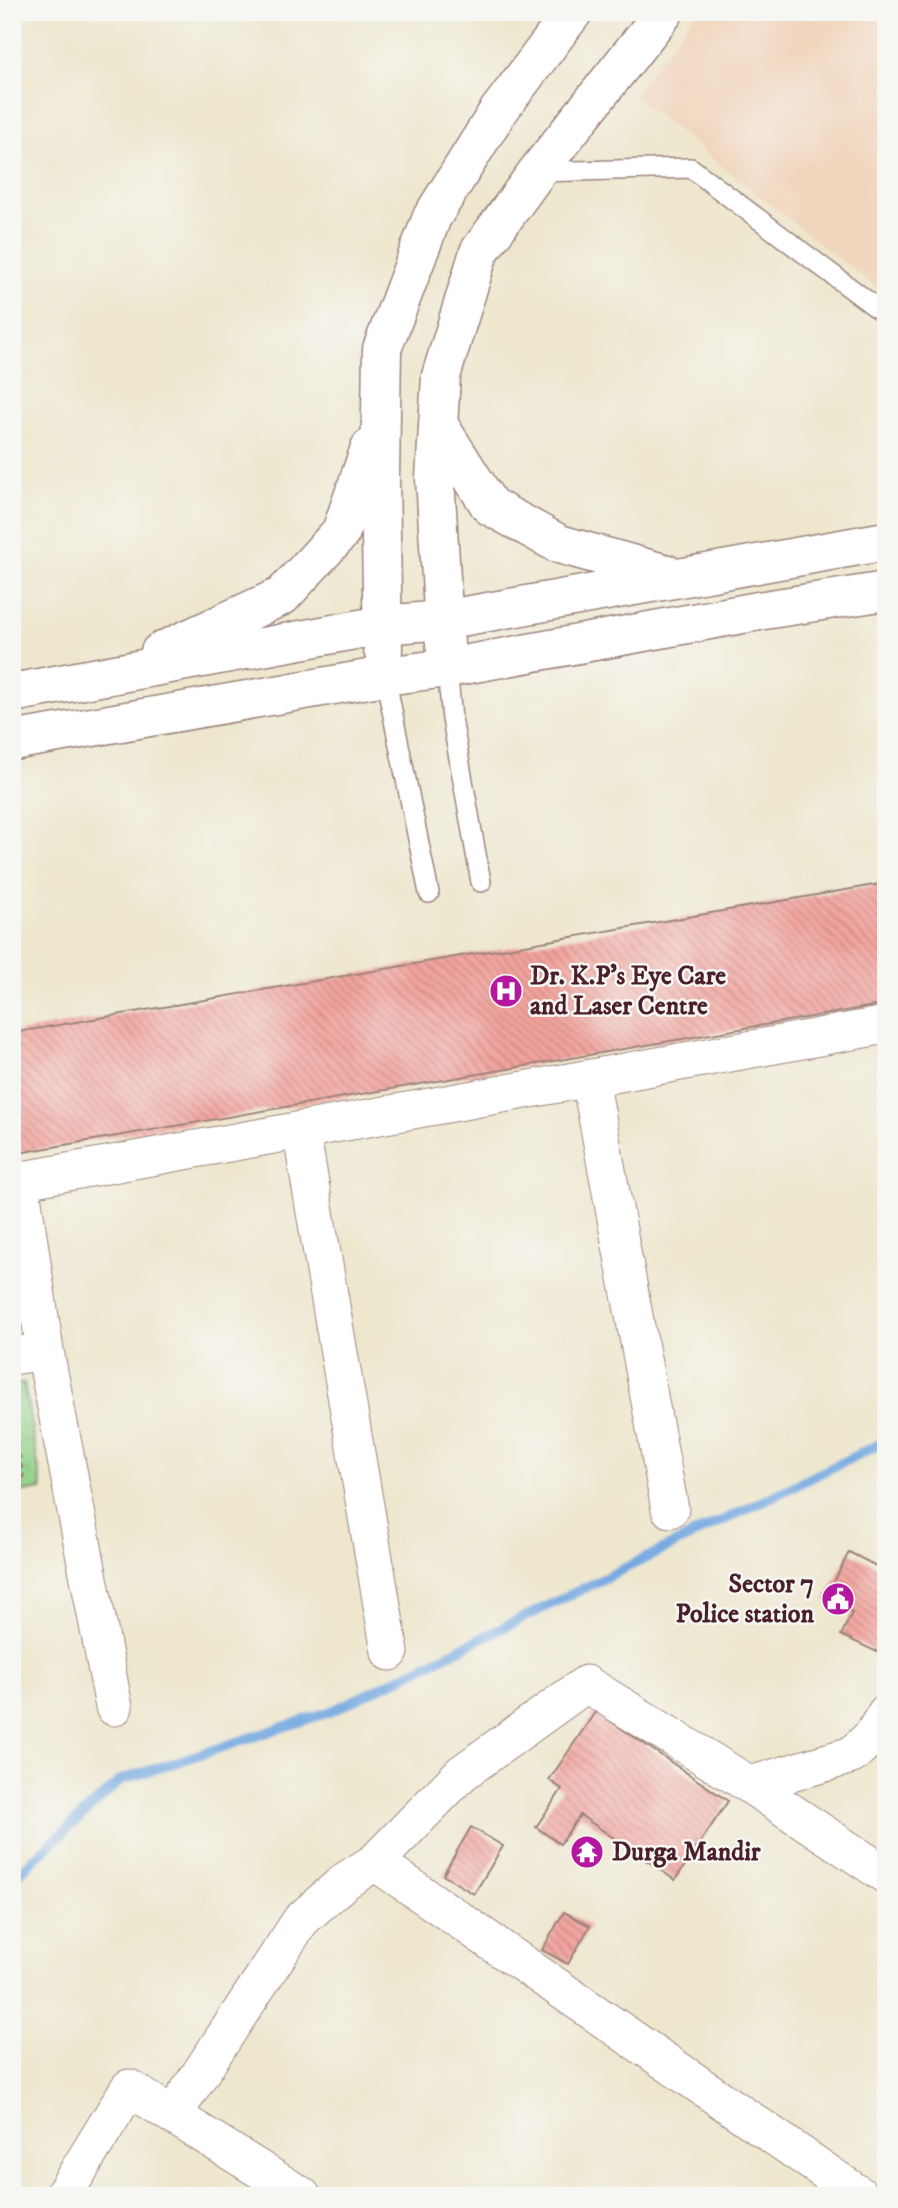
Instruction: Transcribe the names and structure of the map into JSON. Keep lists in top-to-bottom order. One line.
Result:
{"places":{"hospital":["Dr. K.P's Eye Care and Laser Centre"],"public building":["Sector 7 Police station"],"temple":["Durga Mandir"]}}
